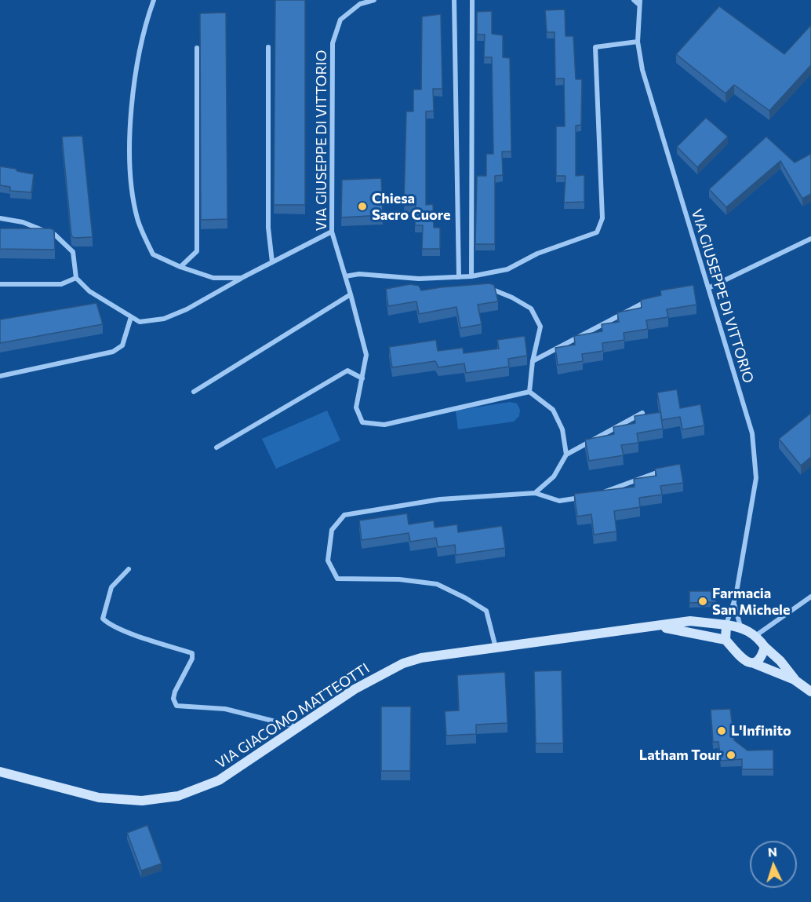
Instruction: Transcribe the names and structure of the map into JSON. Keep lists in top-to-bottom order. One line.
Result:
{"streets":{"street":["VIA GIUSEPPE DI VITTORIO","VIA GIACOMO MATTEOTTI"]},"crossings":[["VIA GIUSEPPE DI VITTORIO","VIA GIACOMO MATTEOTTI"]],"places":["Chiesa Sacro Cuore","Farmacia San Michele","L'Infinito","Latham Tour"],"north":"top"}
